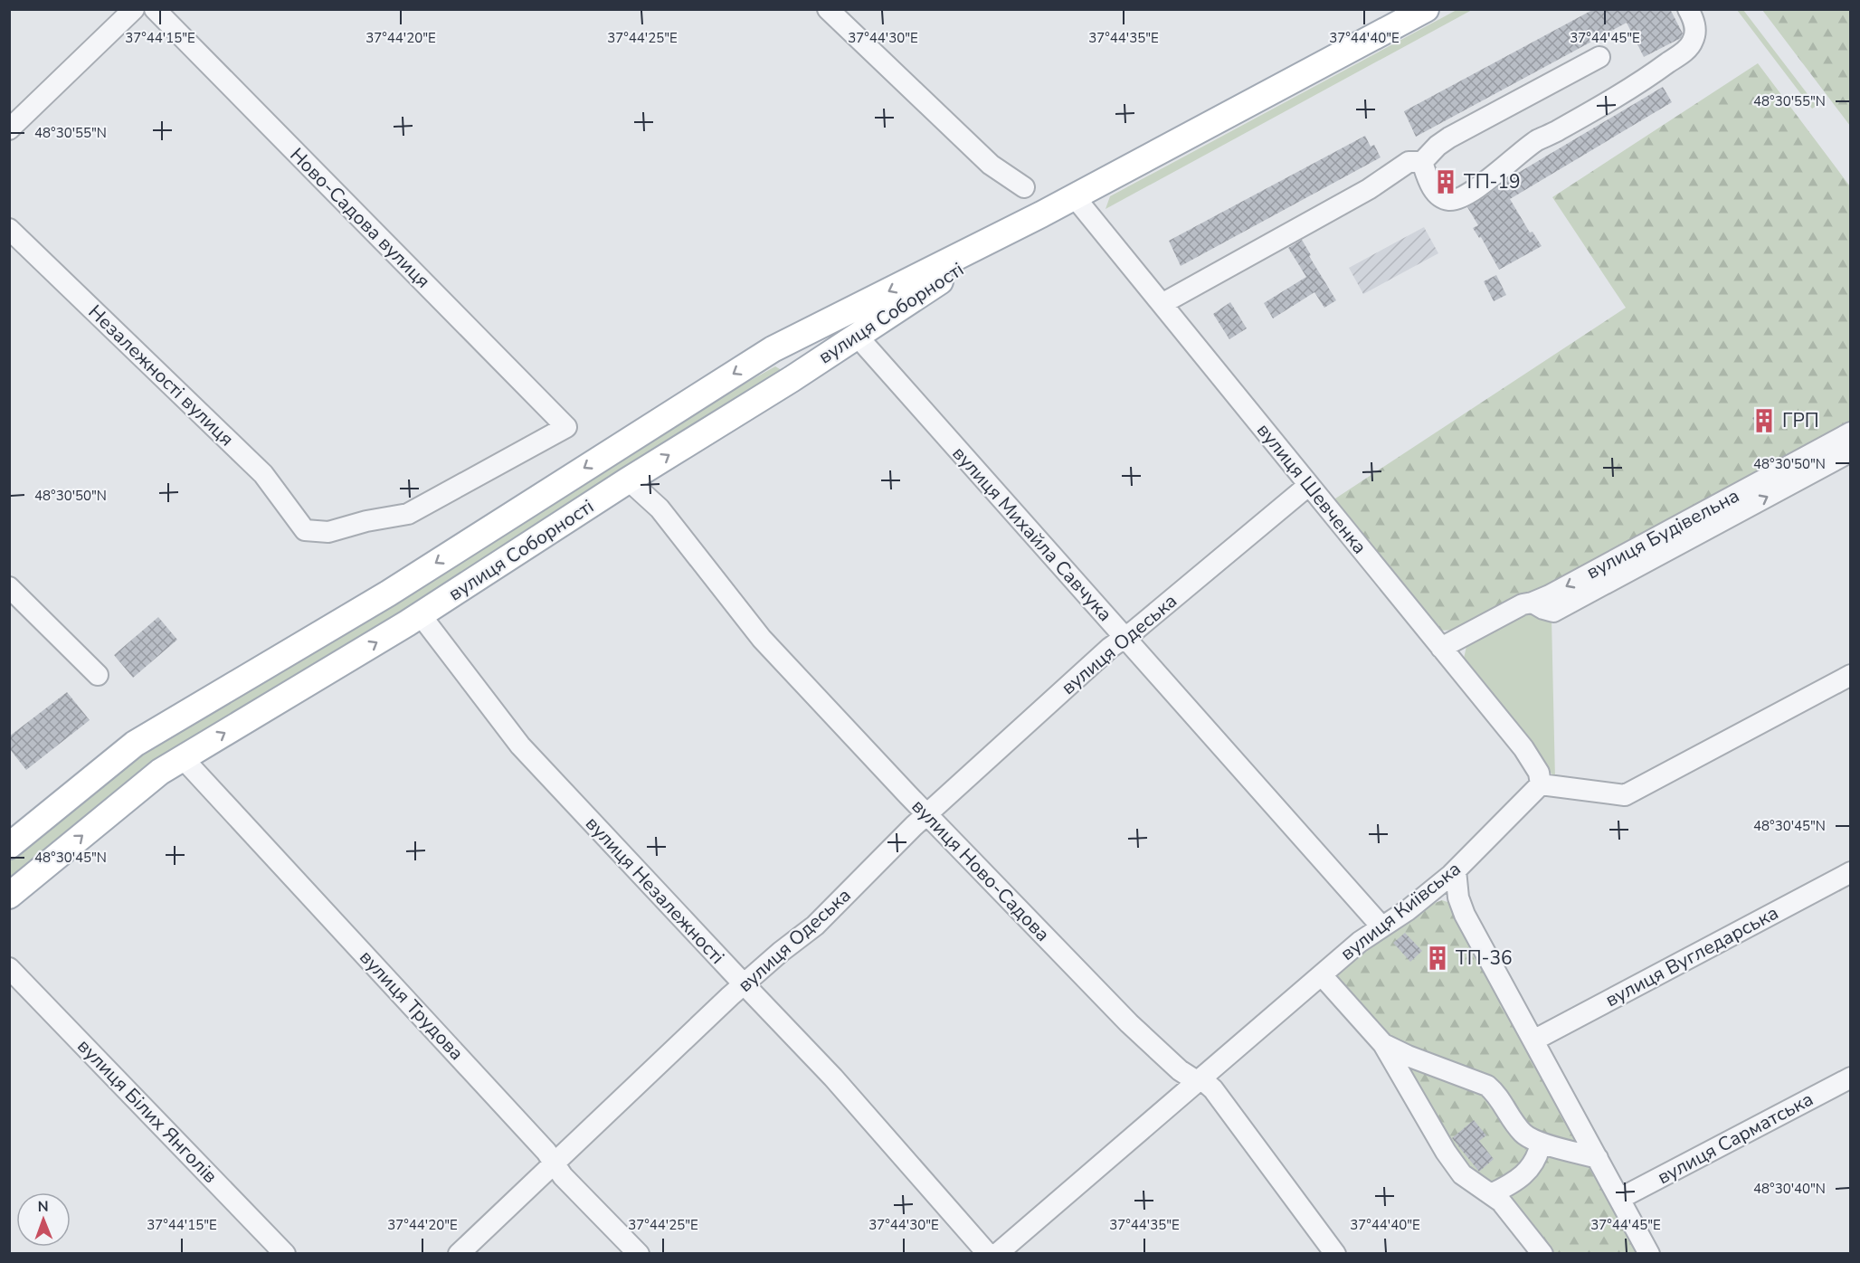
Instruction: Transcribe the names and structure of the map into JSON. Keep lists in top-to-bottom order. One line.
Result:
{"streets":{"main road":["вулиця Соборності"],"street":["Ново-Садова вулиця","Незалежності вулиця","вулиця Шевченка","вулиця Михайла Савчука","вулиця Будівельна","вулиця Одеська","вулиця Ново-Садова","вулиця Незалежності","вулиця Київська","вулиця Вугледарська","вулиця Трудова","вулиця Білих Янголів","вулиця Сарматська"]},"crossings":[["Ново-Садова вулиця","Незалежності вулиця"],["вулиця Соборності","вулиця Шевченка"],["вулиця Соборності","вулиця Михайла Савчука"],["вулиця Соборності","вулиця Ново-Садова"],["вулиця Соборності","вулиця Незалежності"],["вулиця Соборності","вулиця Трудова"],["вулиця Шевченка","вулиця Будівельна"],["вулиця Шевченка","вулиця Одеська"],["вулиця Шевченка","вулиця Київська"],["вулиця Михайла Савчука","вулиця Одеська"],["вулиця Михайла Савчука","вулиця Київська"],["вулиця Одеська","вулиця Ново-Садова"],["вулиця Одеська","вулиця Незалежності"],["вулиця Одеська","вулиця Трудова"],["вулиця Ново-Садова","вулиця Київська"]],"places":{"building":["ТП-19","ГРП","ТП-36"]},"north":"top","coordinates":["37°44'15\"E","37°44'20\"E","37°44'25\"E","37°44'30\"E","37°44'35\"E","37°44'40\"E","37°44'45\"E","48°30'55\"N","48°30'50\"N","48°30'45\"N","48°30'40\"N"]}
